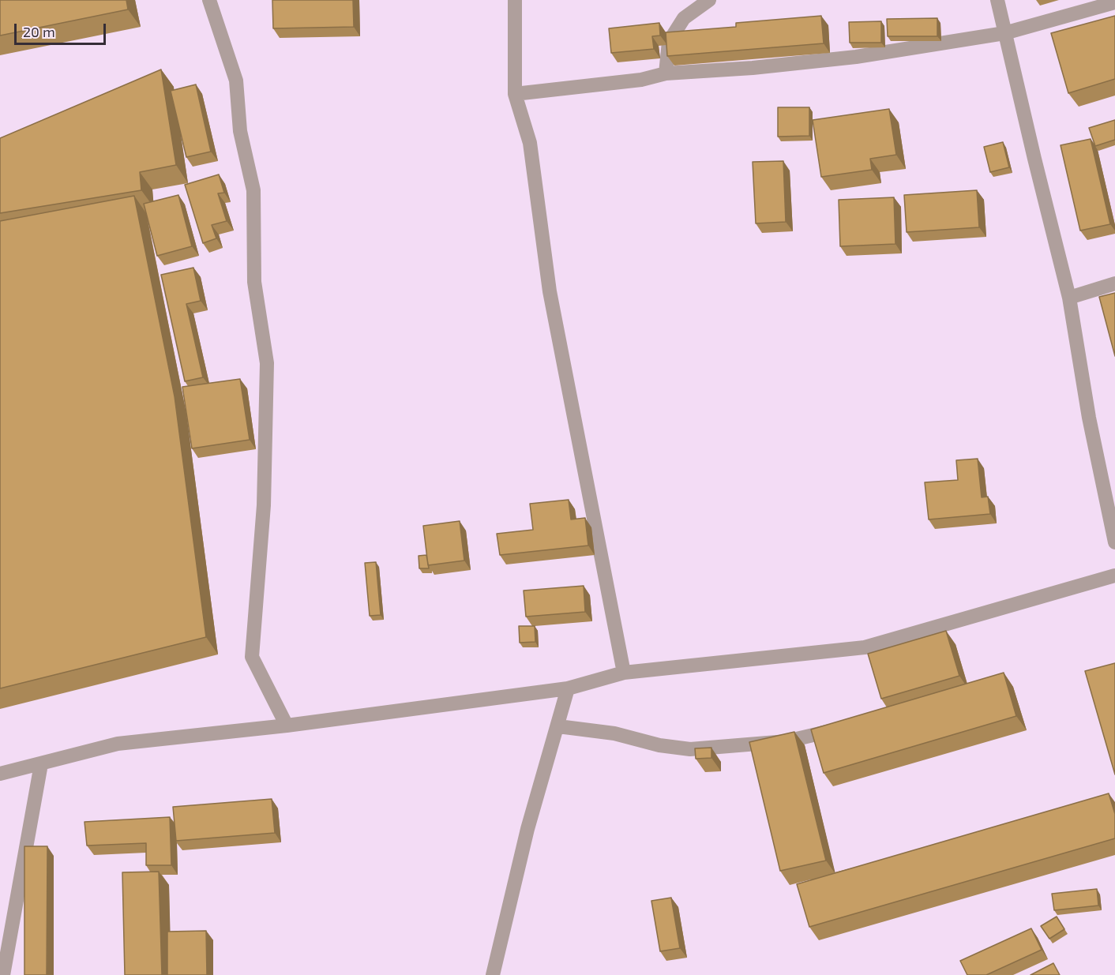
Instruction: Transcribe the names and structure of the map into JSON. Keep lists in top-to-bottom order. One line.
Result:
{"scale_bar":"20 m"}
